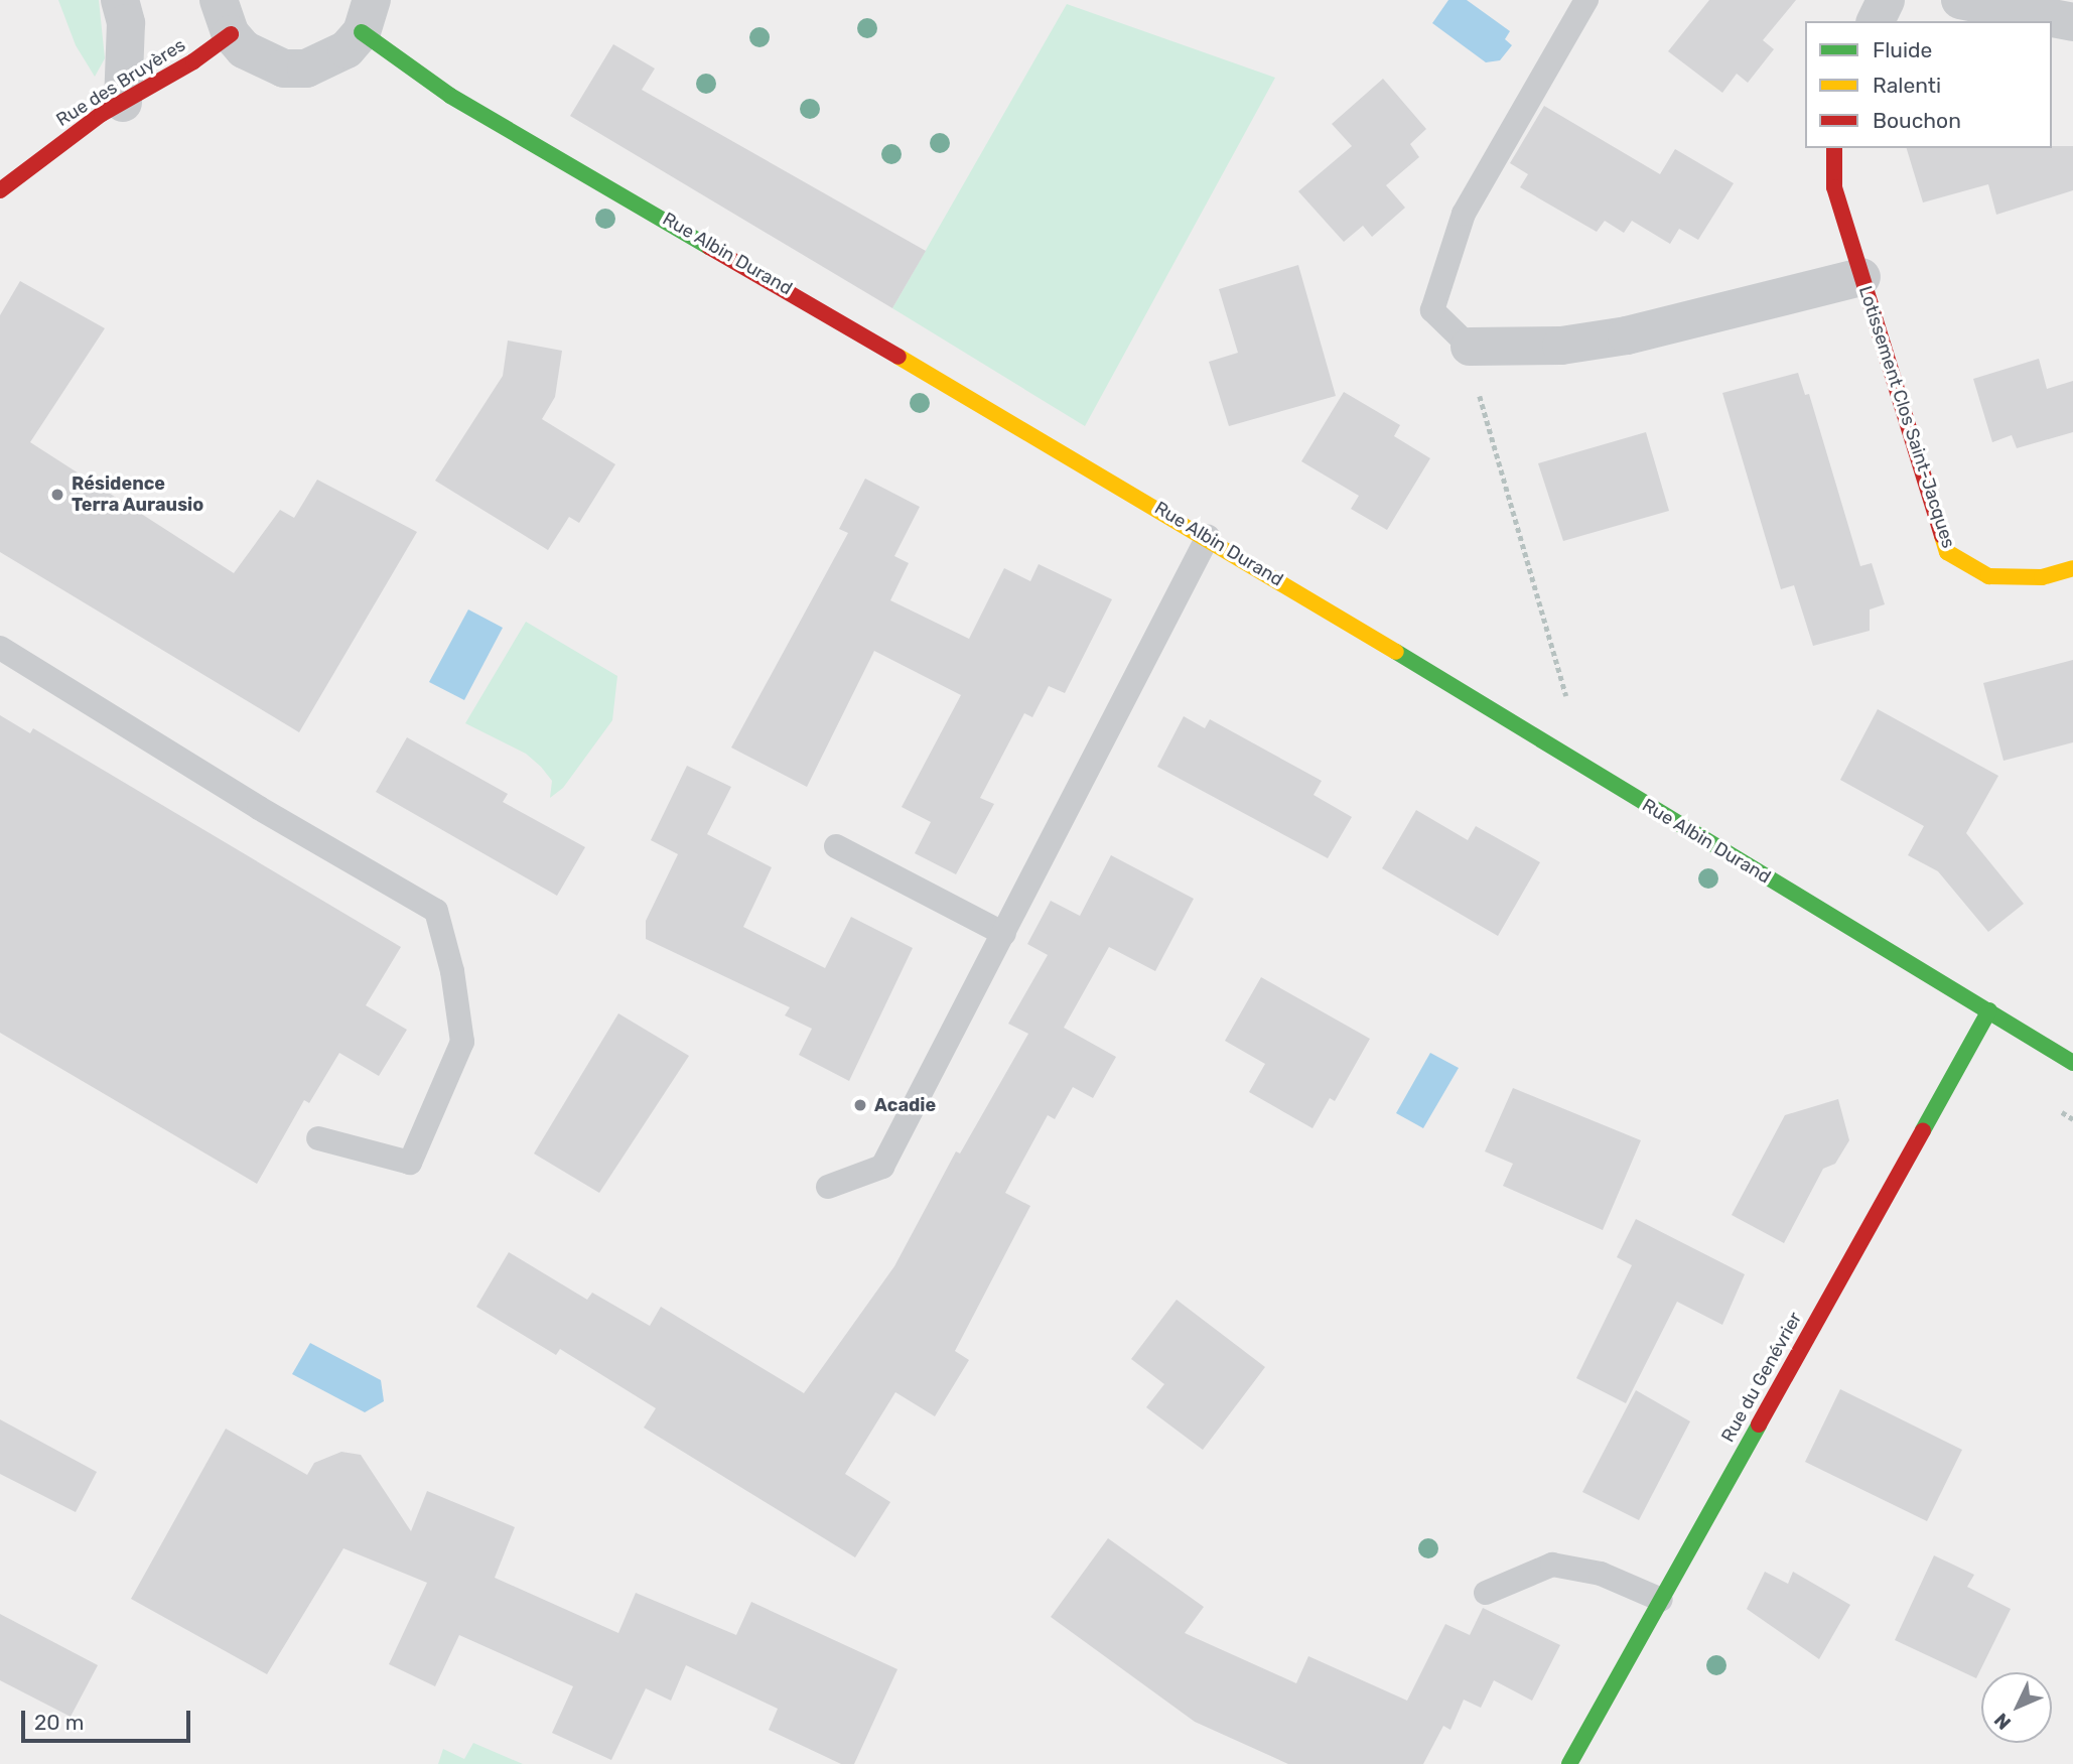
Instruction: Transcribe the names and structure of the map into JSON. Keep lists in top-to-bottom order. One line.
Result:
{"streets":{"street":["Rue des Bruyères","Rue Albin Durand","Lotissement Clos Saint-Jacques","Rue du Genévrier"]},"crossings":[["Rue des Bruyères","Rue Albin Durand"],["Rue Albin Durand","Rue du Genévrier"]],"places":["Résidence Terra Aurausio","Acadie"],"legend":["Fluide","Ralenti","Bouchon"],"scale_bar":"20 m","north":"bottom left"}
